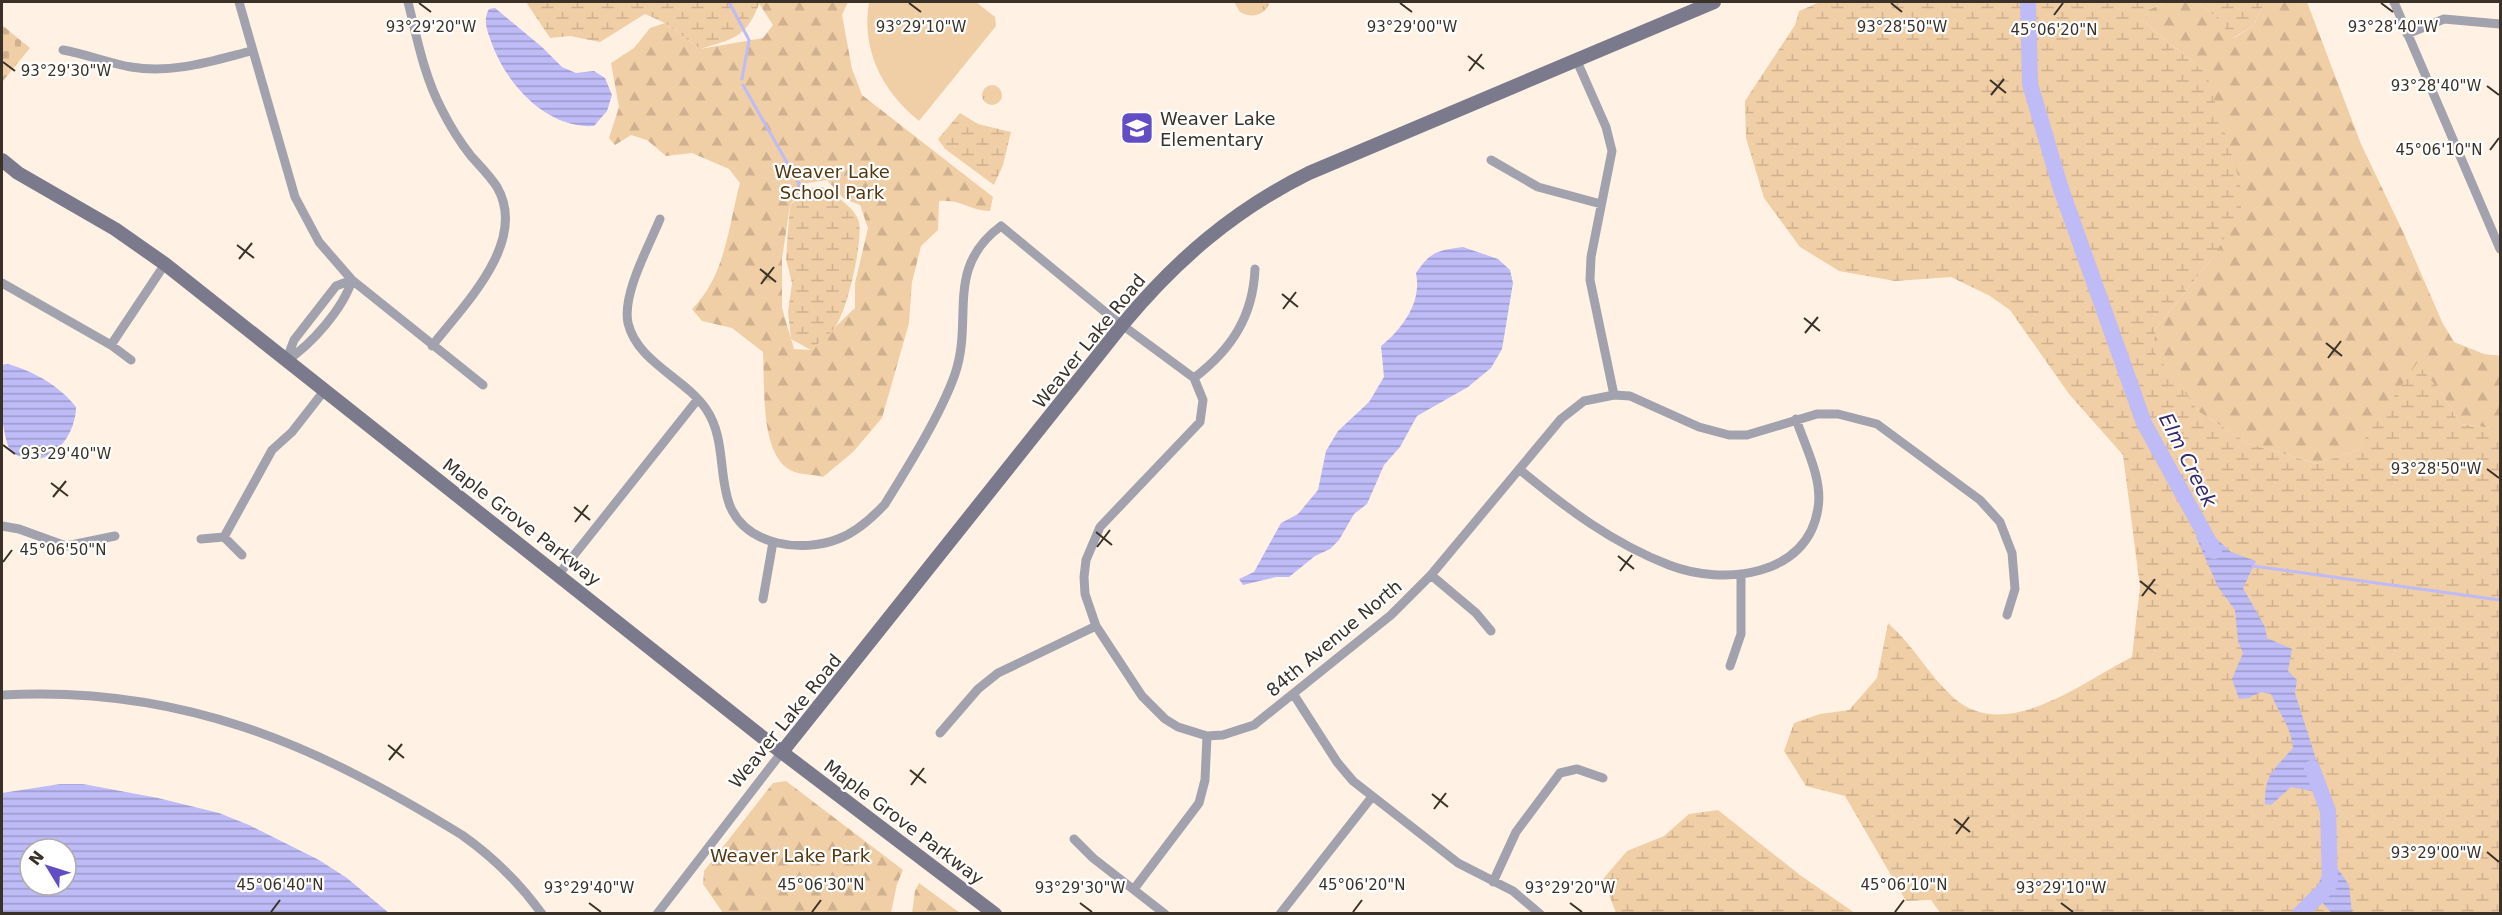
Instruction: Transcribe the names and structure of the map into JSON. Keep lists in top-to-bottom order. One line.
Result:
{"streets":{"main road":["Weaver Lake Road","Maple Grove Parkway"],"street":["84th Avenue North"]},"crossings":[["Weaver Lake Road","Maple Grove Parkway"]],"water":["Elm Creek"],"parks":["Weaver Lake School Park","Weaver Lake Park"],"places":{"school or university":["Weaver Lake Elementary"]},"north":"top left","coordinates":["93°29'10\"W","93°29'00\"W","93°28'50\"W","93°29'20\"W","93°28'40\"W","45°06'20\"N","93°29'30\"W","45°06'10\"N","93°29'40\"W","45°06'50\"N","45°06'40\"N","45°06'30\"N"]}
